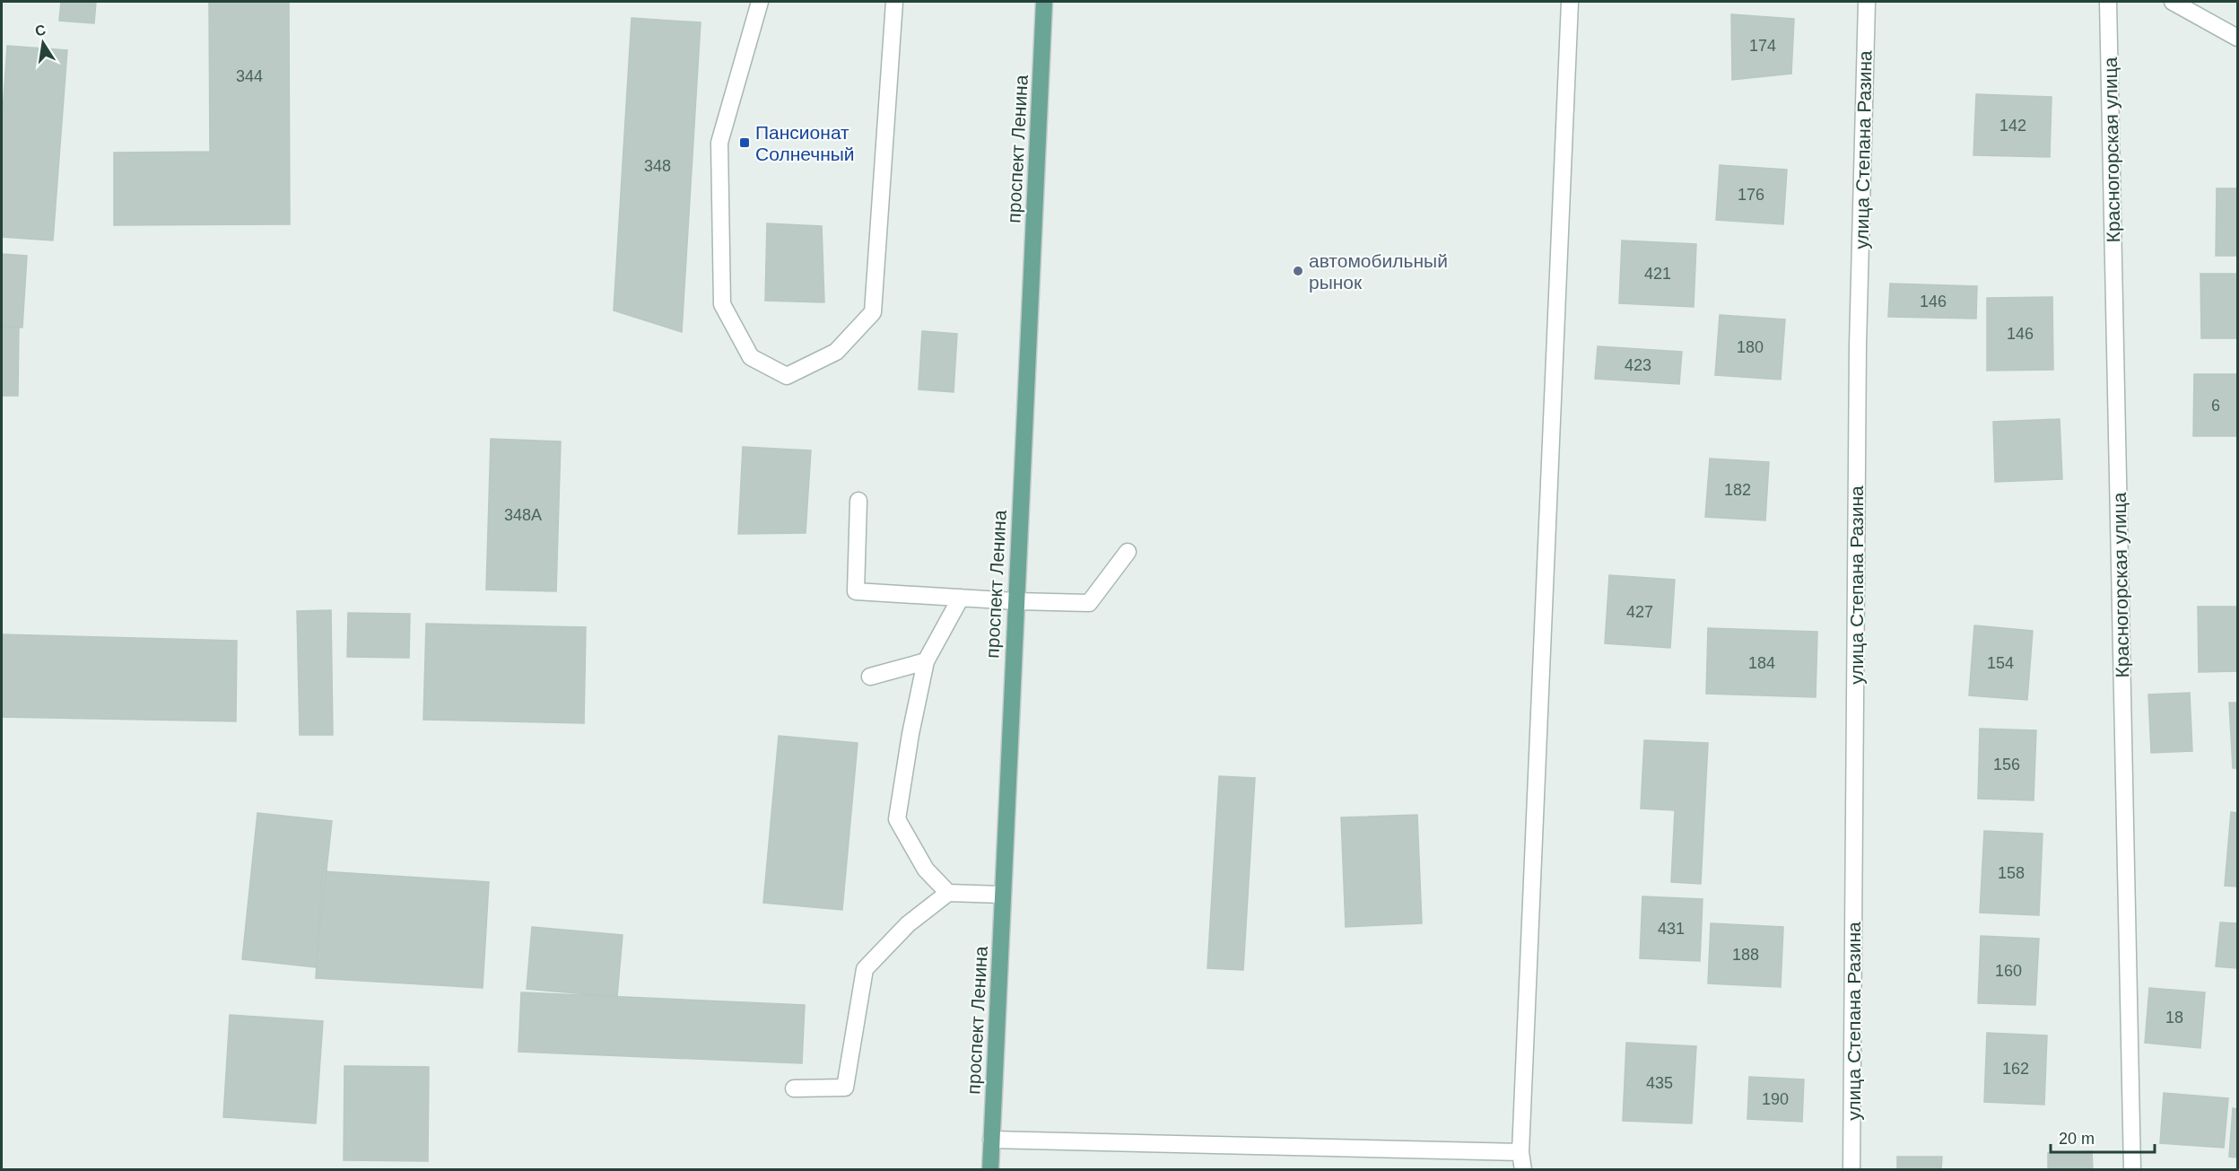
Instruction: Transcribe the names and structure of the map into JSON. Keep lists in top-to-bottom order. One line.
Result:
{"streets":{"main road":["проспект Ленина"],"street":["улица Степана Разина","Красногорская улица"]},"places":{"transit":["Пансионат Солнечный"],"other":["автомобильный рынок"]},"house_numbers":["174","344","142","348","176","421","146","146","180","423","6","182","348А","427","184","154","156","158","431","188","160","18","162","435","190"],"scale_bar":"20 m","north":"top"}
